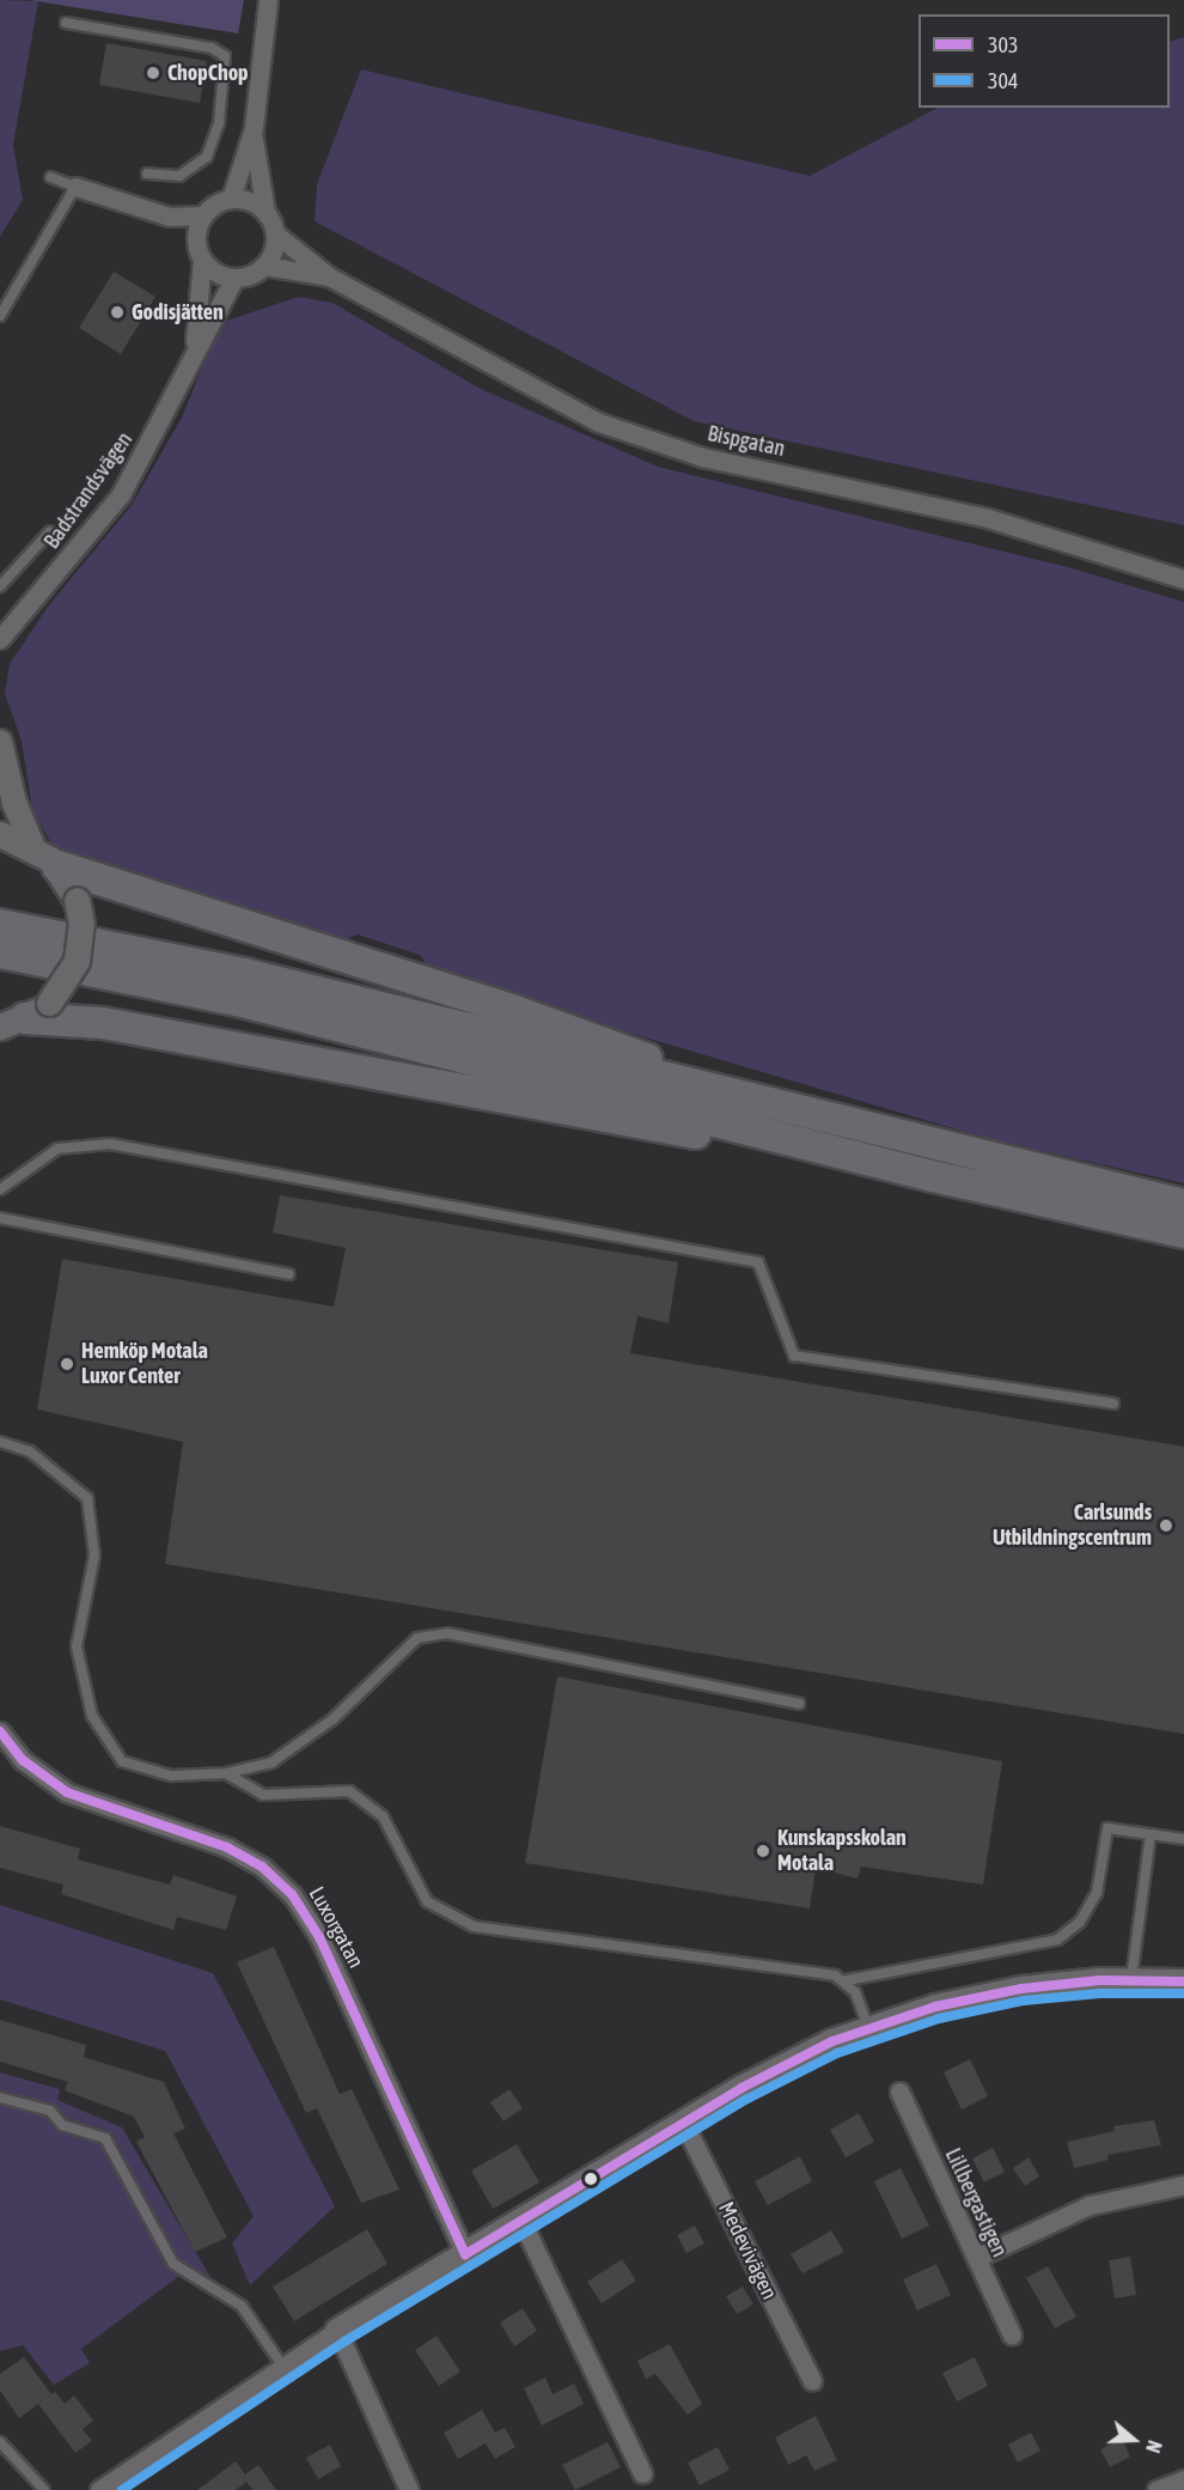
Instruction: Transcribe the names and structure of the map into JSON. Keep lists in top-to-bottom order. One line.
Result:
{"streets":{"street":["Bispgatan","Badstrandsvägen","Luxorgatan","Lillbergastigen","Medevivägen"]},"crossings":[["Bispgatan","Badstrandsvägen"]],"places":["ChopChop","Godisjätten","Hemköp Motala Luxor Center","Carlsunds Utbildningscentrum","Kunskapsskolan Motala"],"lines":["transit line 303","transit line 304"],"legend":["303","304"],"north":"right"}
